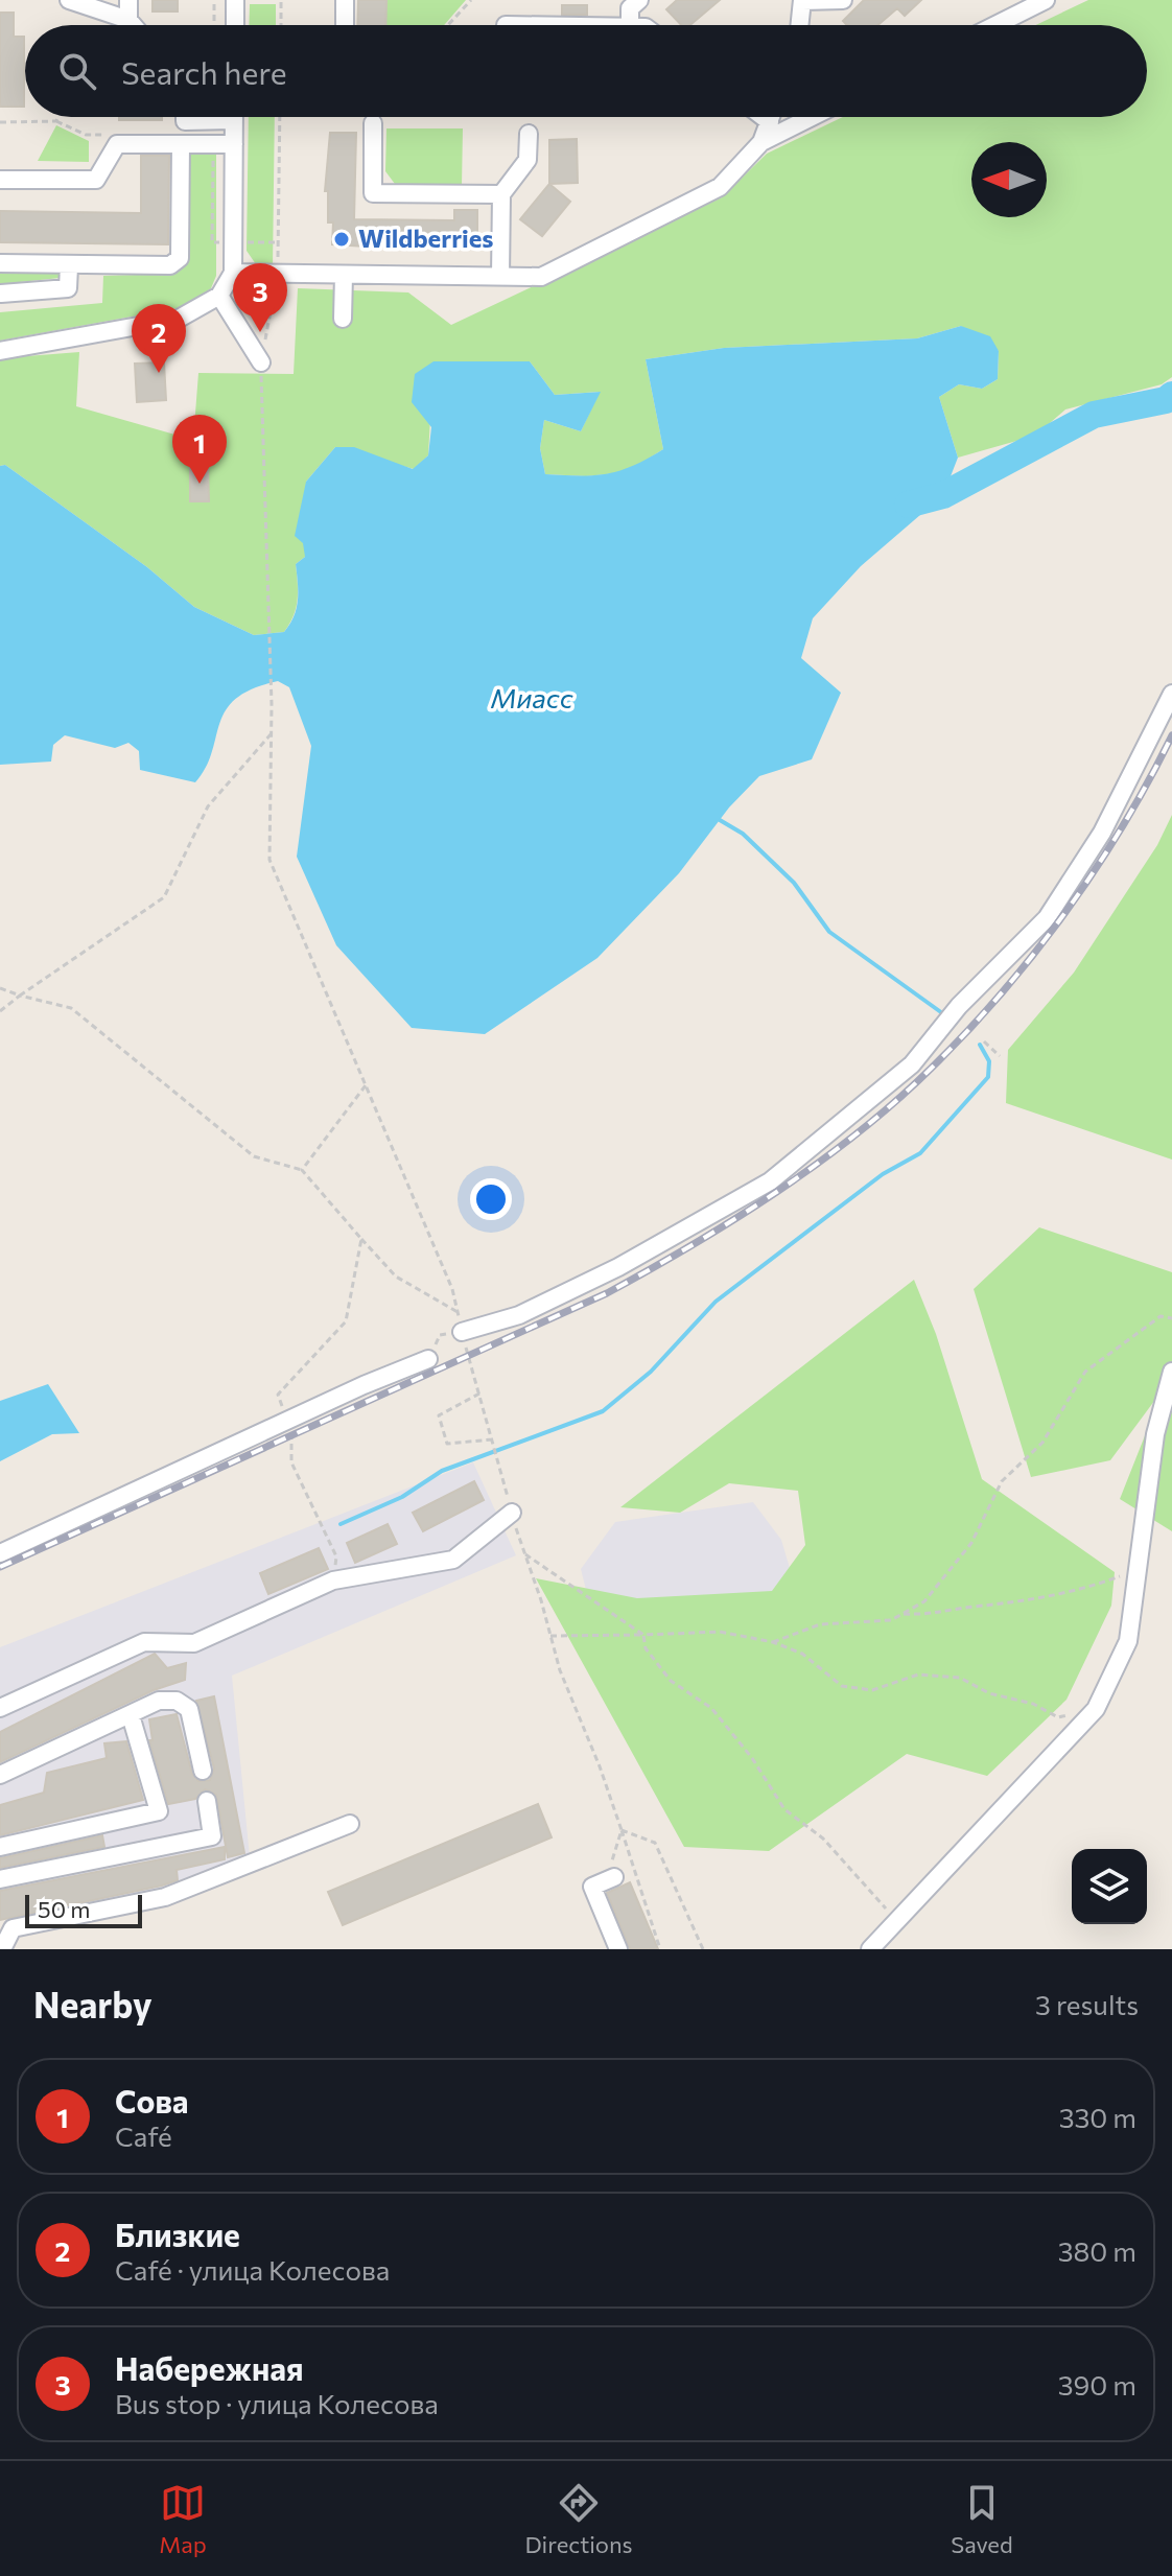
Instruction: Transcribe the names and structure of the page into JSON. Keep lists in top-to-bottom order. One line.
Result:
{"water":["Миасс"],"places":["Wildberries"],"scale_bar":"50 m","north":"left","page":{"search":"Search here","pins":["3","2","1"],"scale":"50 m","heading":["Nearby","3 results"],"list":[{"mark":"1","name":"Сова","note":"Café","value":"330 m"},{"mark":"2","name":"Близкие","note":"Café · улица Колесова","value":"380 m"},{"mark":"3","name":"Набережная","note":"Bus stop · улица Колесова","value":"390 m"}],"nav":["Map","Directions","Saved"]}}
